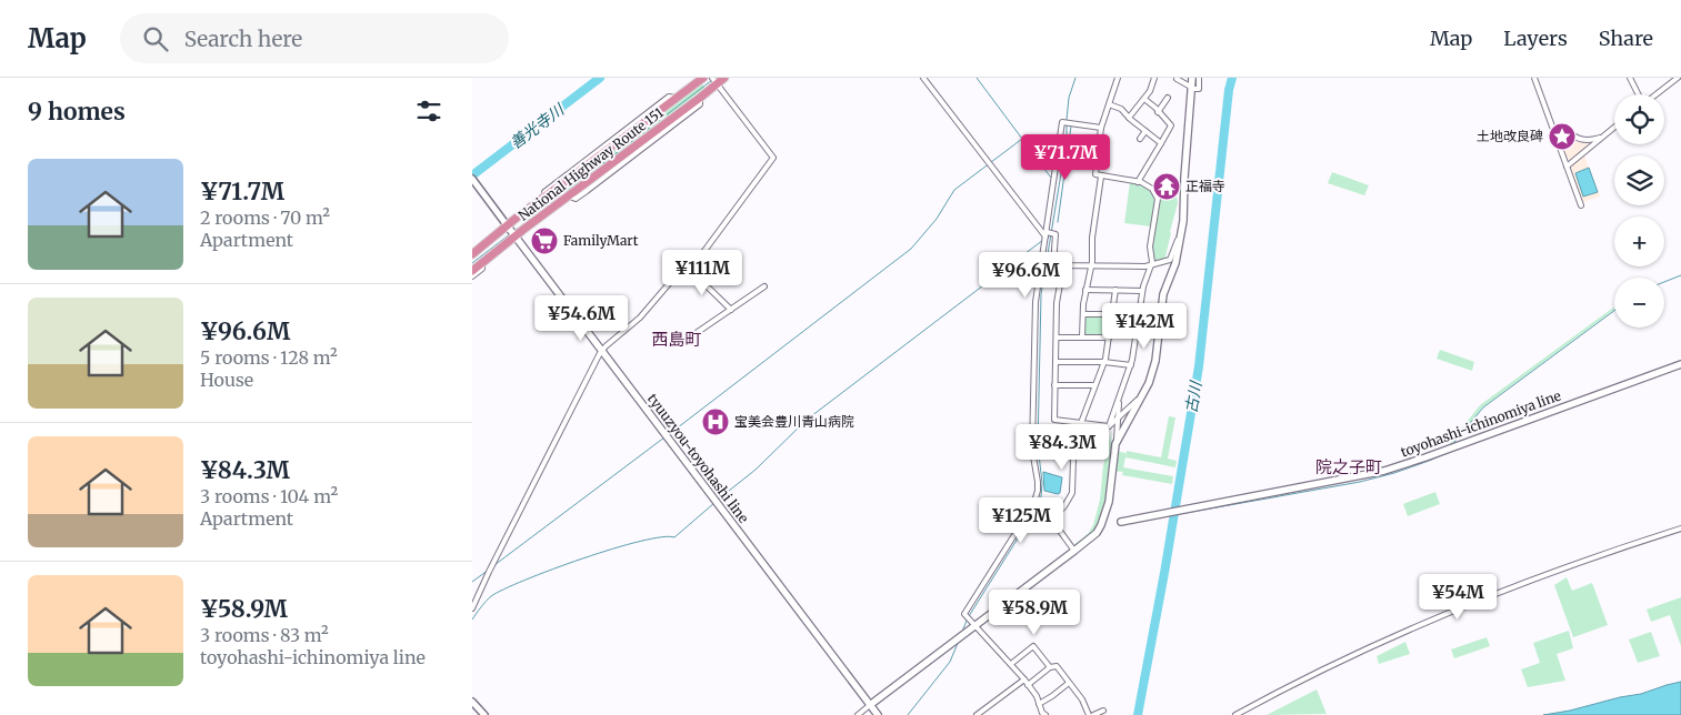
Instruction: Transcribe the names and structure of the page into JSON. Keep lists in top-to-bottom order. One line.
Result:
{"streets":{"highway":["National Highway Route 151"],"main road":["toyohashi-ichinomiya line","tyuuzyou-toyohashi line"]},"crossings":[["National Highway Route 151","tyuuzyou-toyohashi line"]],"districts":["西島町","院之子町"],"water":["善光寺川","古川"],"places":{"place":["土地改良碑"],"temple":["正福寺"],"supermarket":["FamilyMart"],"hospital":["宝美会豊川青山病院"]},"page":{"header":"Map","search":"Search here","nav":["Map","Layers","Share"],"heading":"9 homes","map_buttons":["+","−"],"price":["¥71.7M","¥111M","¥96.6M","¥54.6M","¥142M","¥84.3M","¥125M","¥54M","¥58.9M"],"list":[{"name":"¥71.7M","note":"2 rooms · 70 m² · Apartment"},{"name":"¥96.6M","note":"5 rooms · 128 m² · House"},{"name":"¥84.3M","note":"3 rooms · 104 m² · Apartment"},{"name":"¥58.9M","note":"3 rooms · 83 m² · toyohashi-ichinomiya line"}]}}
